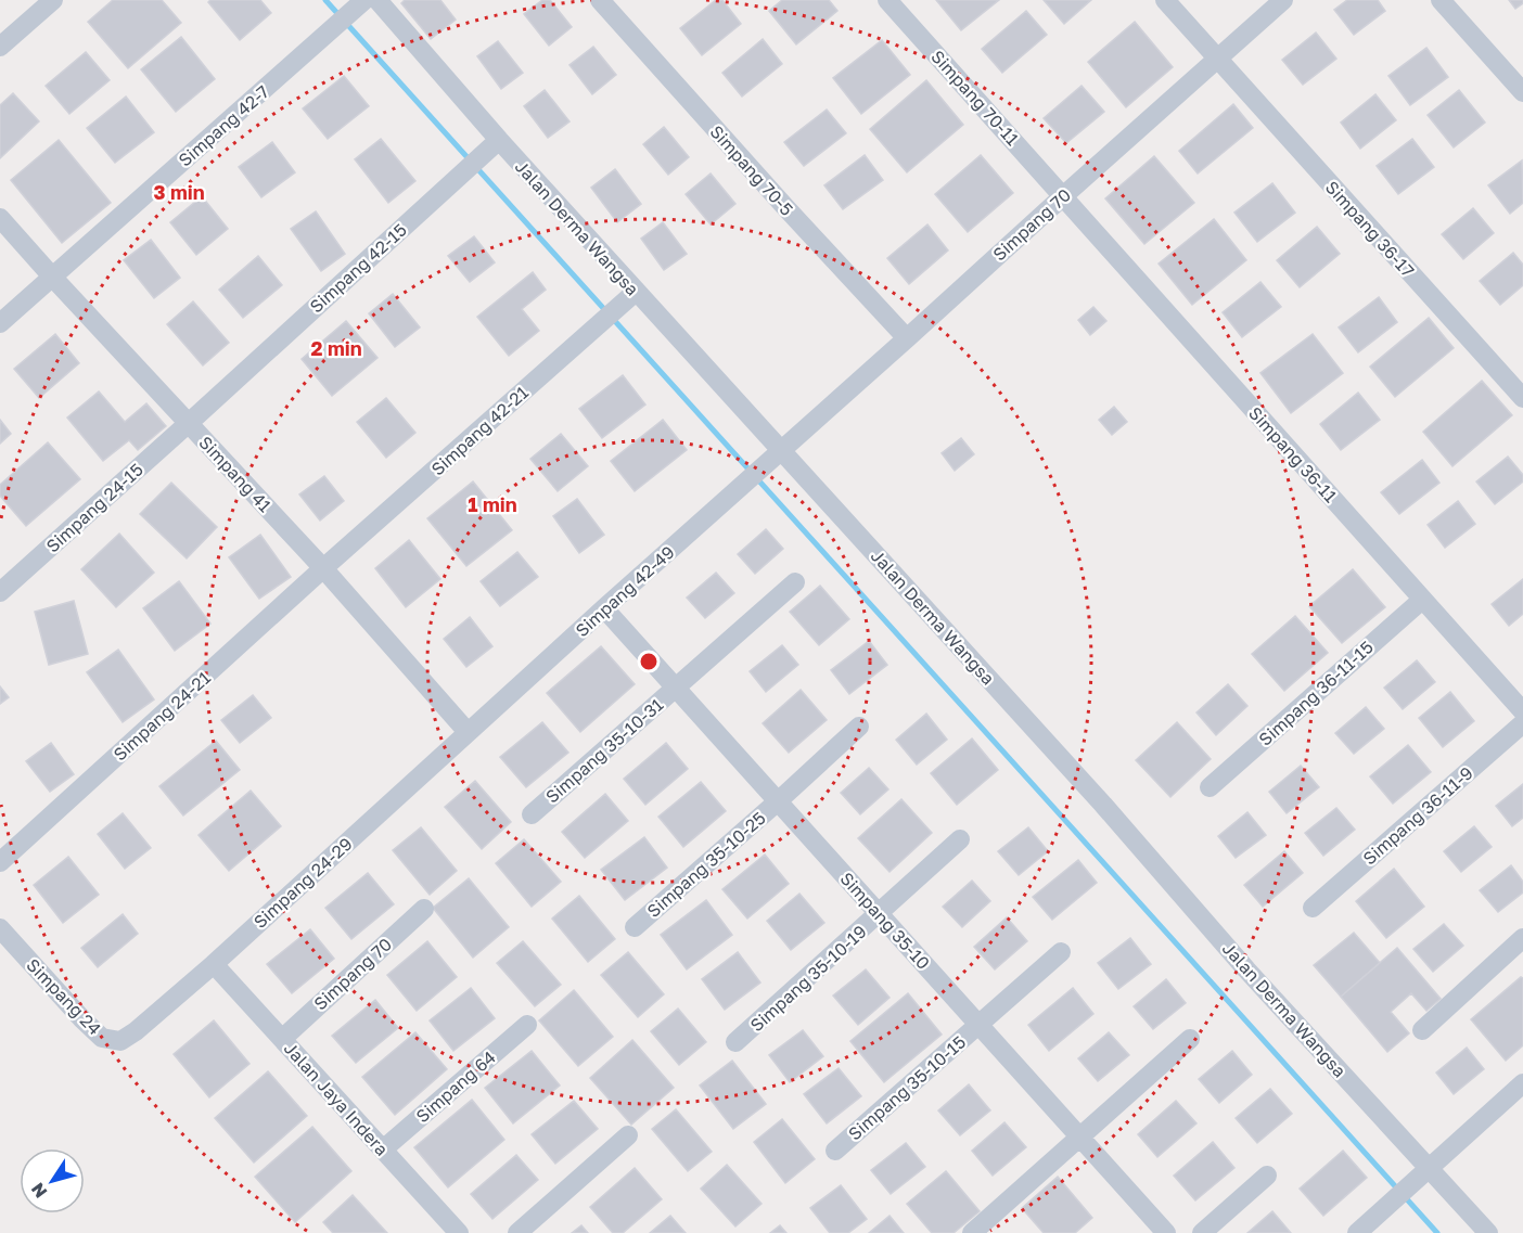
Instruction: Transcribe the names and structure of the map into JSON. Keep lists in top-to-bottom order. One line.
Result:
{"streets":{"street":["Simpang 70-11","Simpang 42-7","Simpang 70-5","Simpang 70","Jalan Derma Wangsa","Simpang 36-17","Simpang 42-15","Simpang 42-21","Simpang 36-11","Simpang 41","Simpang 24-15","Simpang 42-49","Simpang 36-11-15","Simpang 24-21","Simpang 35-10-31","Simpang 36-11-9","Simpang 35-10-25","Simpang 24-29","Simpang 35-10","Simpang 35-10-19","Simpang 24","Simpang 64","Simpang 35-10-15","Jalan Jaya Indera"]},"crossings":[["Simpang 70-11","Simpang 70"],["Simpang 70-11","Simpang 36-11"],["Simpang 42-7","Simpang 41"],["Simpang 70-5","Simpang 70"],["Simpang 70","Jalan Derma Wangsa"],["Simpang 70","Simpang 36-17"],["Simpang 70","Simpang 36-11"],["Simpang 70","Simpang 42-49"],["Simpang 70","Jalan Jaya Indera"],["Jalan Derma Wangsa","Simpang 42-15"],["Jalan Derma Wangsa","Simpang 42-21"],["Jalan Derma Wangsa","Simpang 42-49"],["Simpang 42-15","Simpang 41"],["Simpang 42-15","Simpang 24-15"],["Simpang 42-21","Simpang 41"],["Simpang 42-21","Simpang 24-21"],["Simpang 36-11","Simpang 36-11-15"],["Simpang 41","Simpang 24-15"],["Simpang 41","Simpang 42-49"],["Simpang 41","Simpang 24-21"],["Simpang 41","Simpang 24-29"],["Simpang 42-49","Simpang 24-29"],["Simpang 42-49","Simpang 35-10"],["Simpang 35-10-31","Simpang 35-10"],["Simpang 35-10-25","Simpang 35-10"],["Simpang 24-29","Simpang 24"],["Simpang 24-29","Jalan Jaya Indera"],["Simpang 35-10","Simpang 35-10-19"],["Simpang 35-10","Simpang 35-10-15"],["Simpang 64","Jalan Jaya Indera"]],"north":"bottom left","rings":["3 min","2 min","1 min"]}
